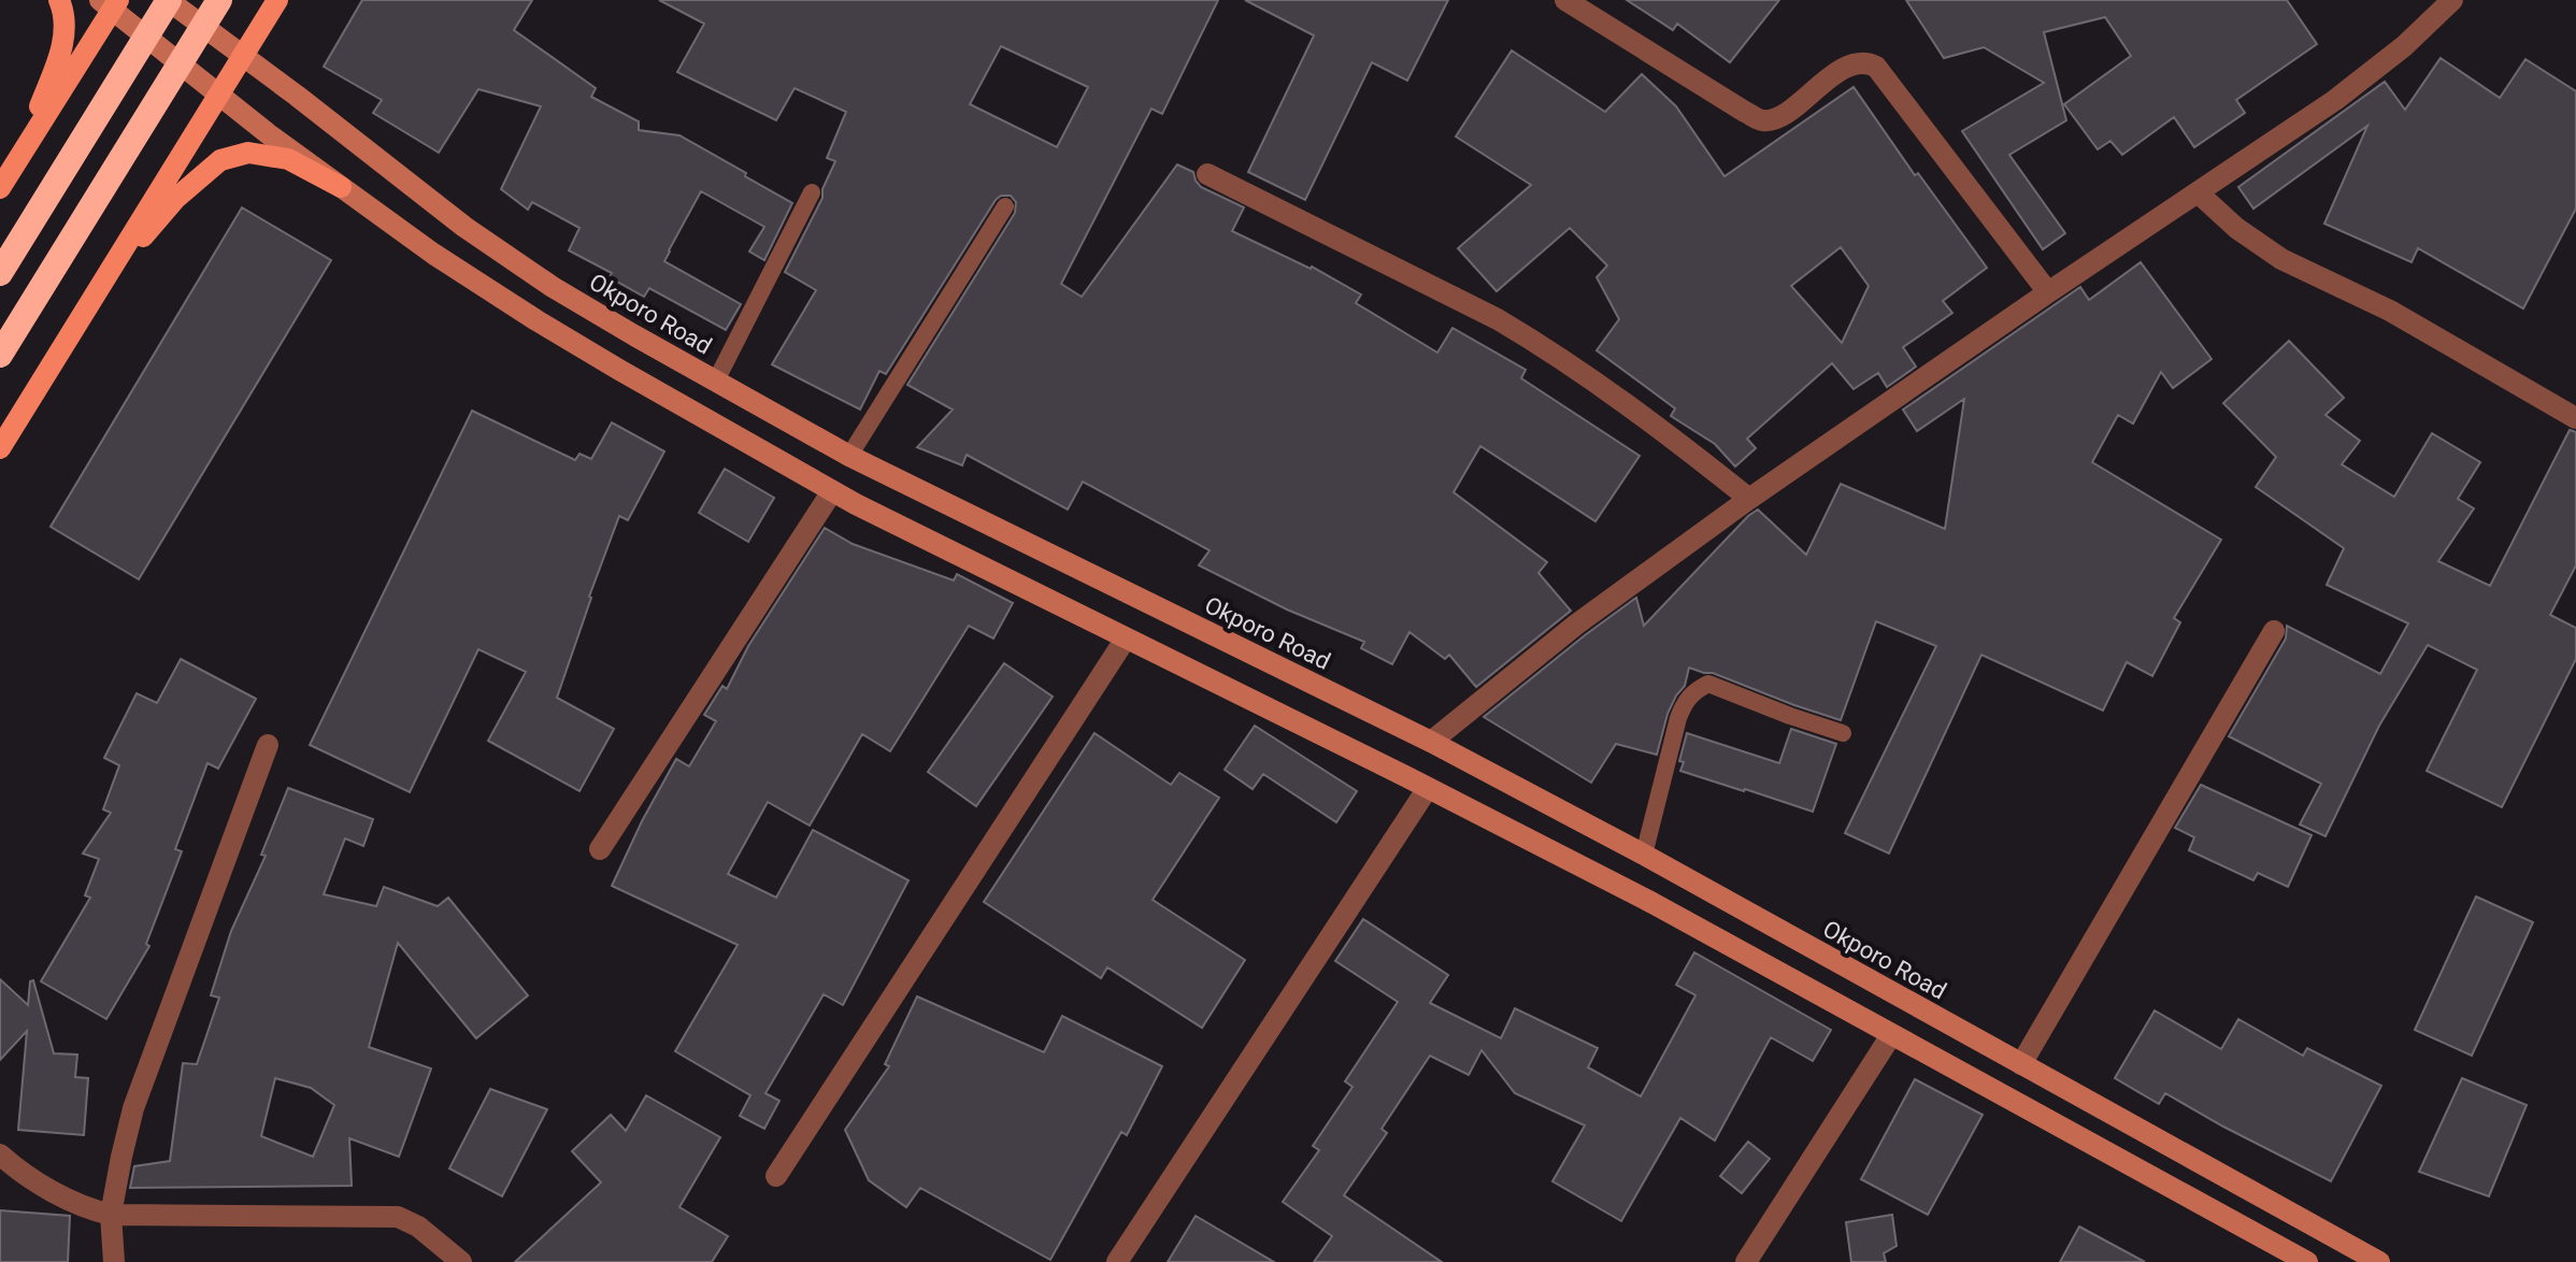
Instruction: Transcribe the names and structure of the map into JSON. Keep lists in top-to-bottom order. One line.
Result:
{"streets":{"main road":["Okporo Road"]}}
